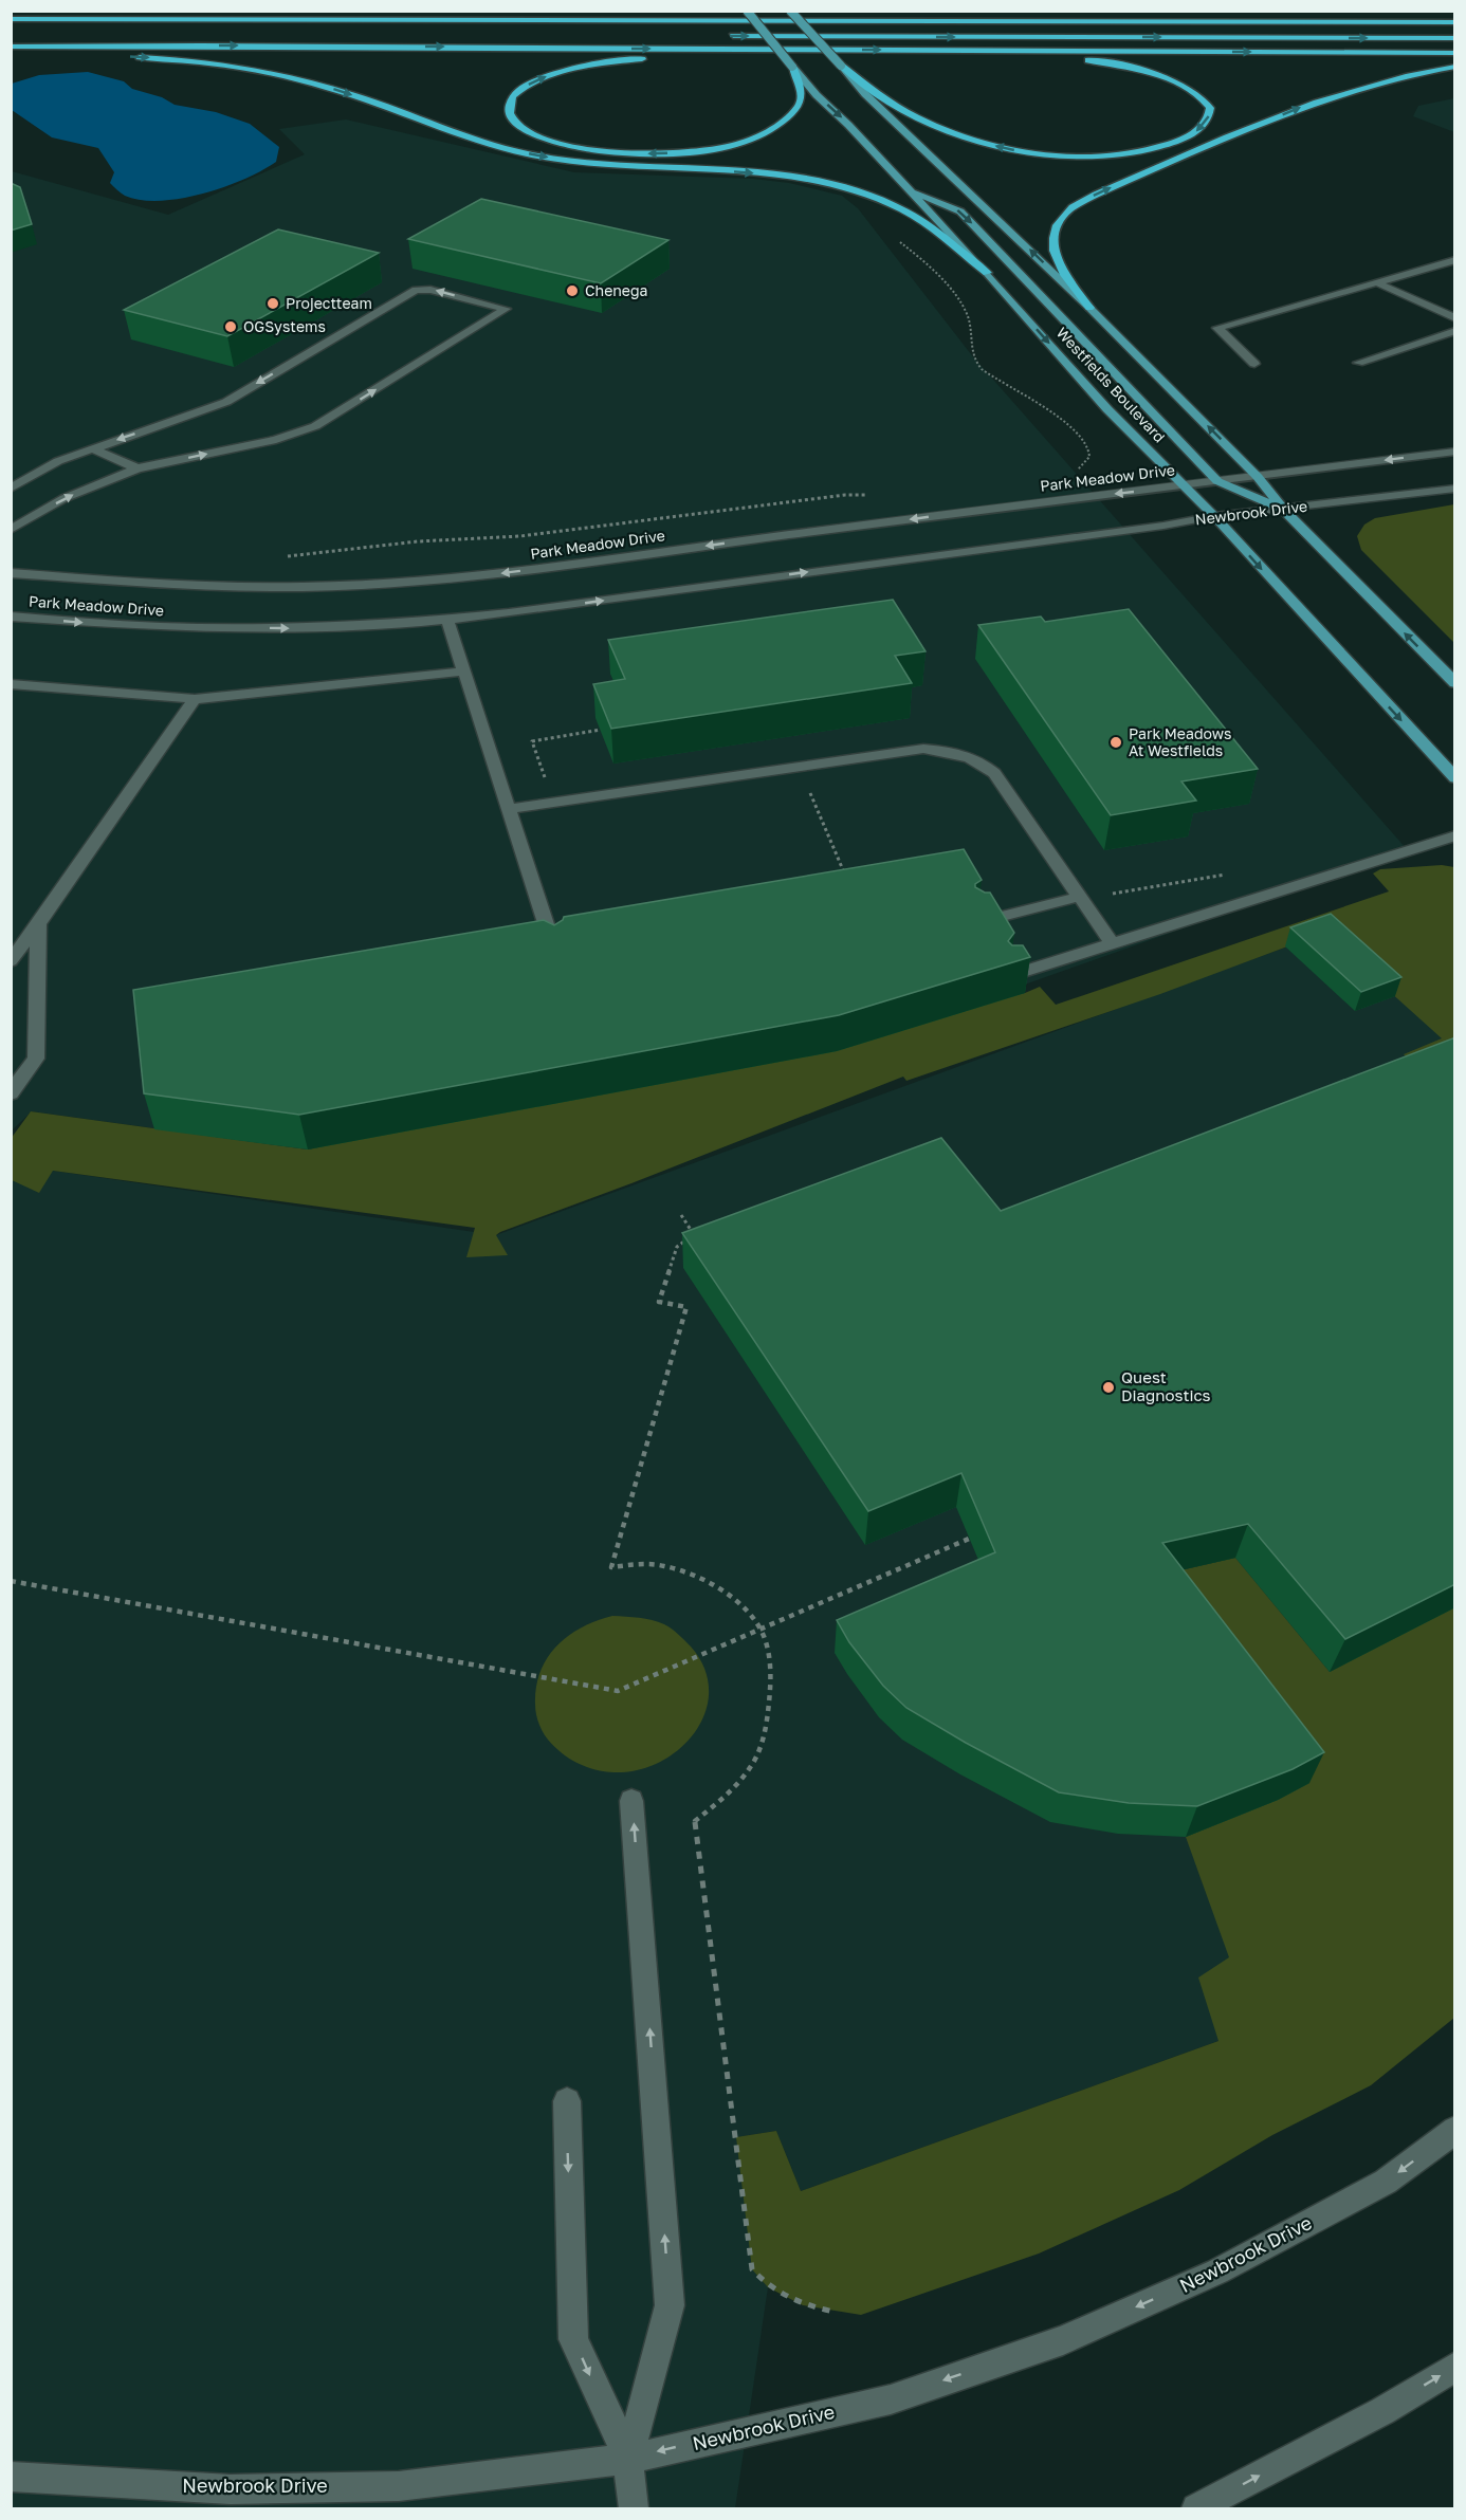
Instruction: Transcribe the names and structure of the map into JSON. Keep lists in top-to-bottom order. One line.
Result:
{"streets":{"main road":["Westfields Boulevard"],"street":["Park Meadow Drive","Newbrook Drive"]},"crossings":[["Westfields Boulevard","Park Meadow Drive"],["Westfields Boulevard","Newbrook Drive"],["Park Meadow Drive","Newbrook Drive"]],"one_way":["Newbrook Drive"],"places":["Chenega","Projectteam","OGSystems","Park Meadows At Westfields","Quest Diagnostics"]}
